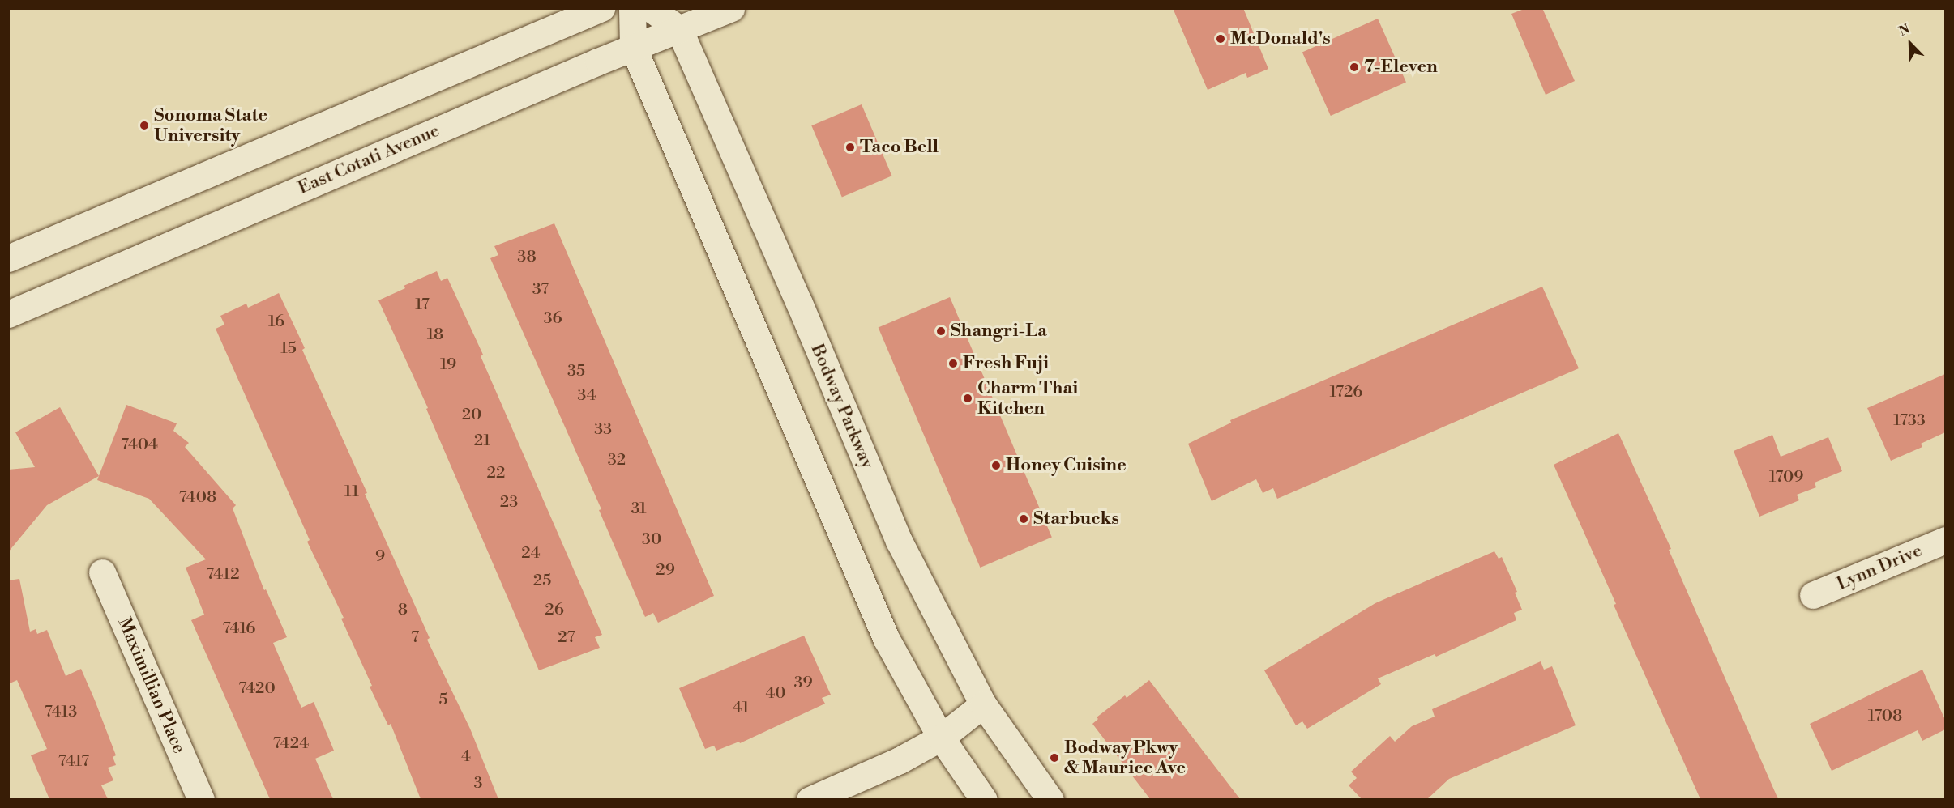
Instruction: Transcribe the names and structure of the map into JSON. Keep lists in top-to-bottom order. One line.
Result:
{"streets":{"street":["East Cotati Avenue","Bodway Parkway","Lynn Drive","Maximillian Place"]},"crossings":[["East Cotati Avenue","Bodway Parkway"]],"places":["McDonald's","7-Eleven","Sonoma State University","Taco Bell","Shangri-La","Fresh Fuji","Charm Thai Kitchen","Honey Cuisine","Starbucks","Bodway Pkwy & Maurice Ave"],"house_numbers":["38","37","17","36","16","18","15","19","35","1726","34","20","1733","33","21","7404","32","22","1709","11","7408","23","31","30","24","9","29","7412","25","8","26","7416","7","27","39","7420","40","5","41","7413","1708","7424","4","7417","3"],"north":"top left"}
